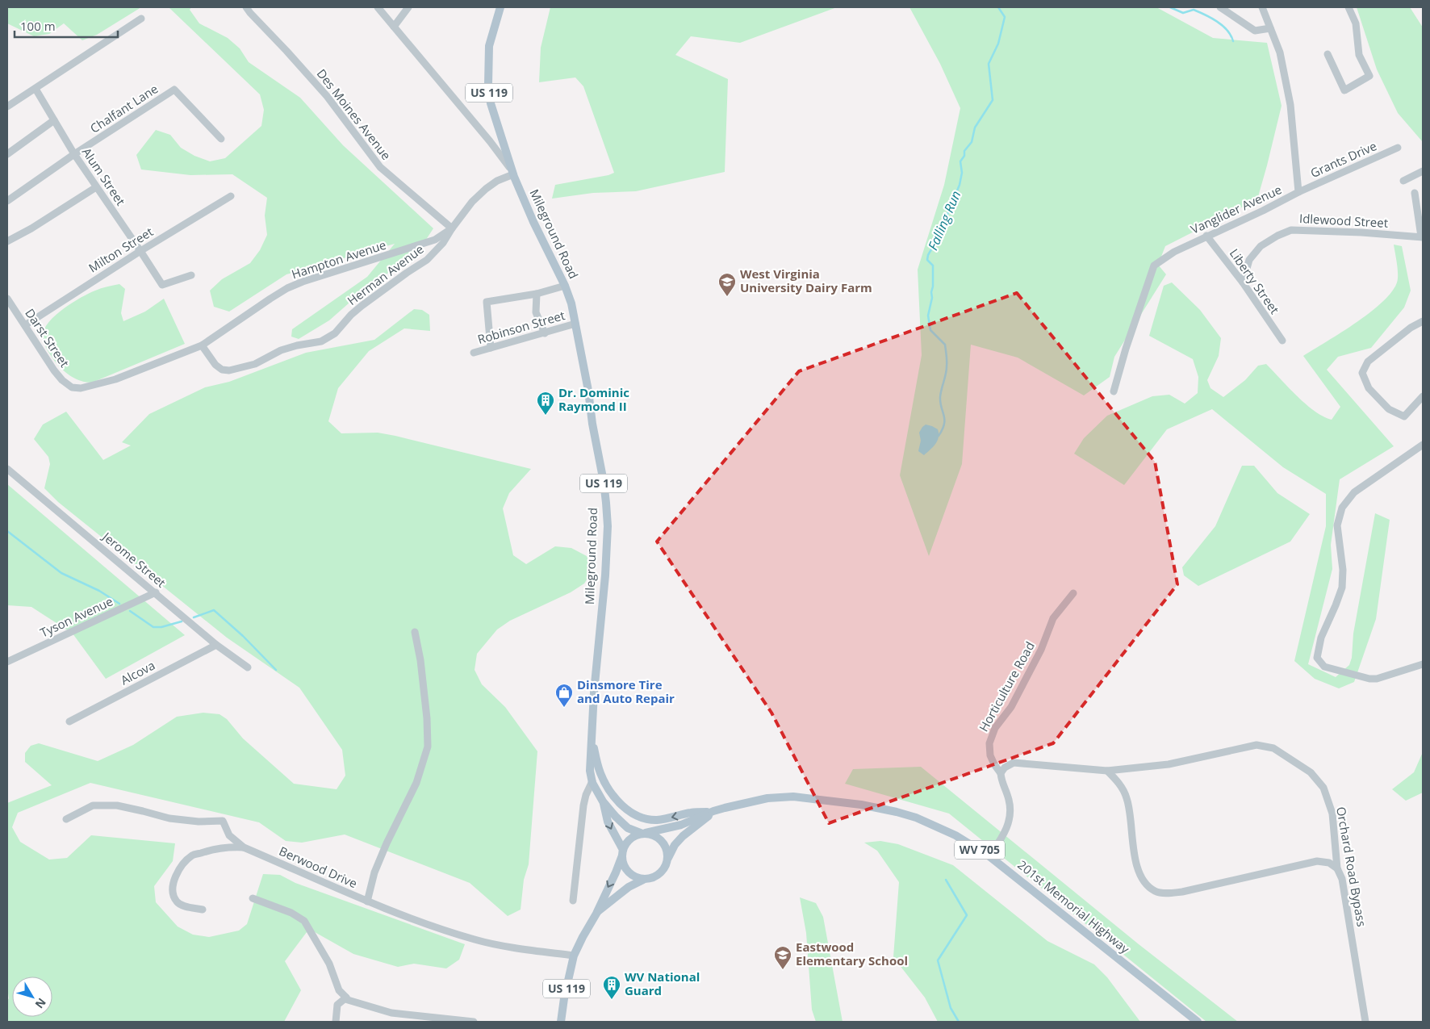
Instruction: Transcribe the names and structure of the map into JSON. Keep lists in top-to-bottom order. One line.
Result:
{"streets":{"main road":["US 119","Mileground Road","WV 705","201st Memorial Highway"],"street":["Chalfant Lane","Des Moines Avenue","Grants Drive","Alum Street","Vanglider Avenue","Idlewood Street","Milton Street","Hampton Avenue","Herman Avenue","Liberty Street","Robinson Street","Darst Street","Jerome Street","Tyson Avenue","Alcova","Horticulture Road","Orchard Road Bypass","Berwood Drive"]},"crossings":[["US 119","Mileground Road"],["US 119","Hampton Avenue"],["US 119","Berwood Drive"],["US 119","201st Memorial Highway"],["Chalfant Lane","Alum Street"],["Des Moines Avenue","Hampton Avenue"],["Des Moines Avenue","Herman Avenue"],["Grants Drive","Vanglider Avenue"],["Alum Street","Milton Street"],["Vanglider Avenue","Liberty Street"],["Idlewood Street","Liberty Street"],["Mileground Road","Hampton Avenue"],["Mileground Road","Robinson Street"],["Mileground Road","201st Memorial Highway"],["Milton Street","Darst Street"],["Hampton Avenue","Herman Avenue"],["Hampton Avenue","Darst Street"],["Jerome Street","Tyson Avenue"],["Jerome Street","Alcova"],["Horticulture Road","Orchard Road Bypass"]],"water":["Falling Run"],"places":{"school or university":["West Virginia University Dairy Farm","Eastwood Elementary School"],"building":["Dr. Dominic Raymond II","WV National Guard"],"shop":["Dinsmore Tire and Auto Repair"]},"scale_bar":"100 m","north":"bottom right"}
